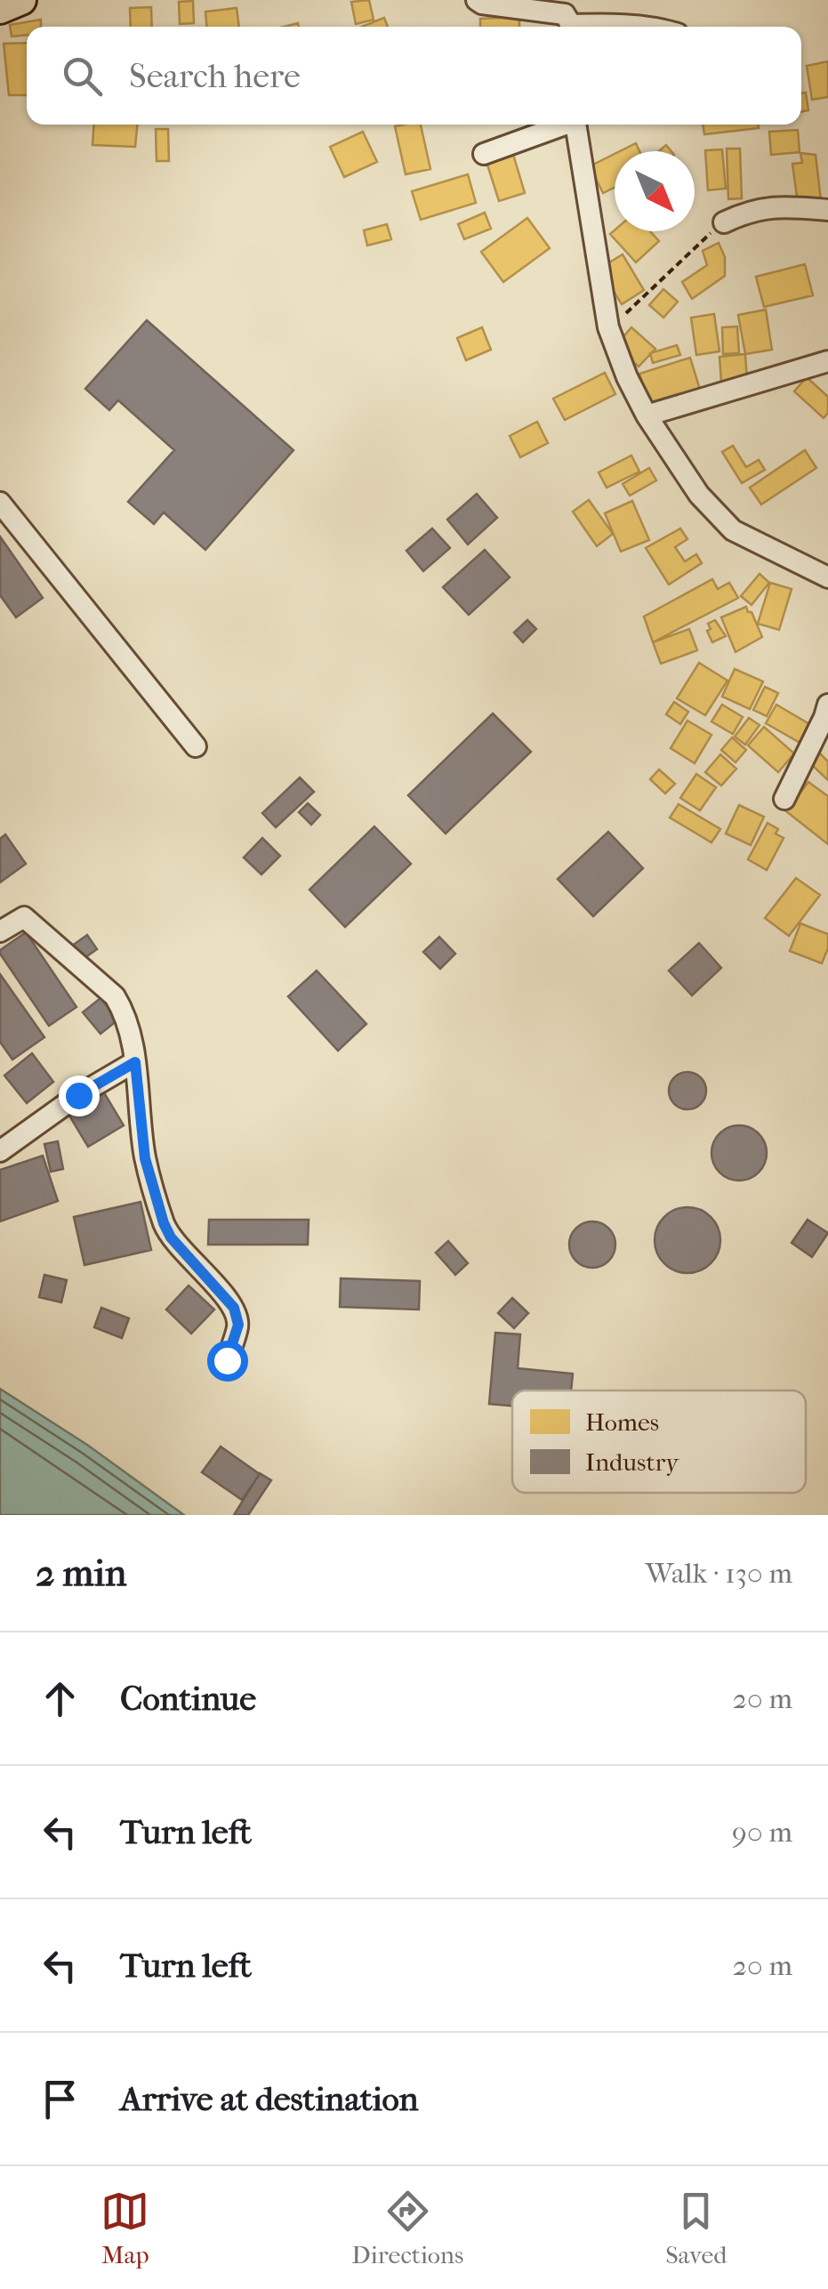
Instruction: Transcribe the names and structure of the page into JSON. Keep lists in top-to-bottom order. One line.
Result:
{"legend":["Homes","Industry"],"north":"bottom right","page":{"search":"Search here","heading":["2 min","Walk · 130 m"],"list":[["Continue","20 m"],["Turn left","90 m"],["Turn left","20 m"],"Arrive at destination"],"nav":["Map","Directions","Saved"]}}
